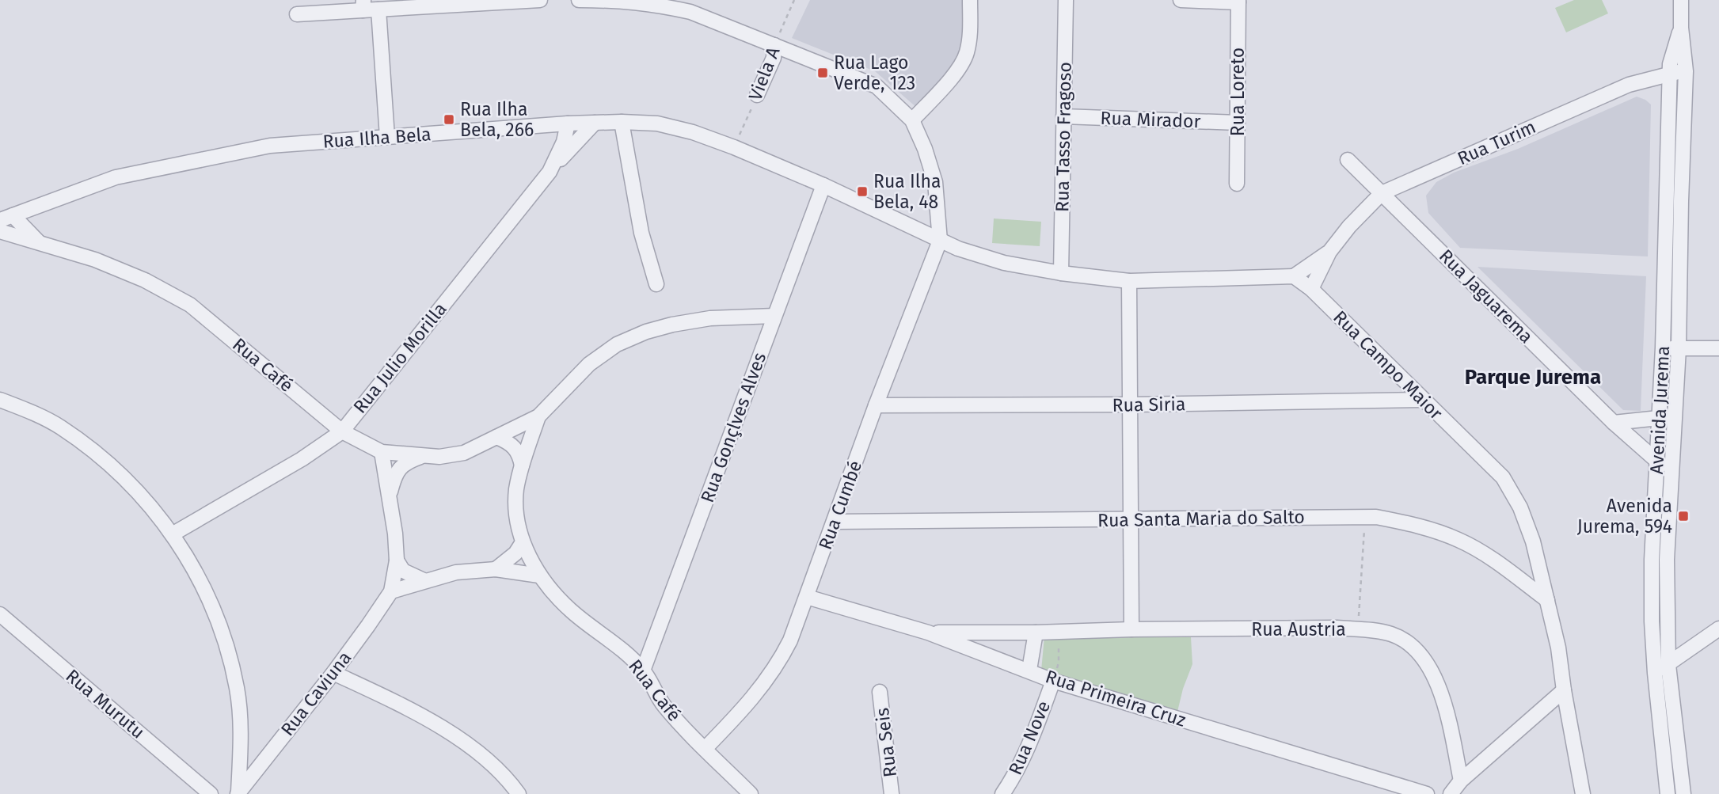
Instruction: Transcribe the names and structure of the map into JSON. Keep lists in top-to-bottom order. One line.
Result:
{"streets":{"street":["Viela A","Rua Loreto","Rua Mirador","Rua Tasso Fragoso","Rua Ilha Bela","Rua Turim","Rua Jaguarema","Rua Julio Morilla","Rua Café","Rua Campo Maior","Rua Siria","Avenida Jurema","Rua Gonçlves Alves","Rua Cumbé","Rua Santa Maria do Salto","Rua Austria","Rua Caviuna","Rua Primeira Cruz","Rua Murutu","Rua Nove","Rua Seis"]},"crossings":[["Viela A","Rua Ilha Bela"],["Rua Loreto","Rua Mirador"],["Rua Mirador","Rua Tasso Fragoso"],["Rua Ilha Bela","Rua Julio Morilla"],["Rua Ilha Bela","Rua Café"],["Rua Ilha Bela","Rua Gonçlves Alves"],["Rua Ilha Bela","Rua Cumbé"],["Rua Turim","Rua Jaguarema"],["Rua Turim","Rua Campo Maior"],["Rua Turim","Avenida Jurema"],["Rua Jaguarema","Avenida Jurema"],["Rua Julio Morilla","Rua Café"],["Rua Café","Rua Gonçlves Alves"],["Rua Café","Rua Cumbé"],["Rua Campo Maior","Rua Siria"],["Rua Campo Maior","Rua Santa Maria do Salto"],["Rua Siria","Rua Cumbé"],["Rua Cumbé","Rua Santa Maria do Salto"],["Rua Cumbé","Rua Primeira Cruz"],["Rua Austria","Rua Primeira Cruz"],["Rua Primeira Cruz","Rua Nove"]],"districts":["Parque Jurema"],"places":{"transit":["Rua Lago Verde, 123","Rua Ilha Bela, 266","Rua Ilha Bela, 48","Avenida Jurema, 594"]}}
